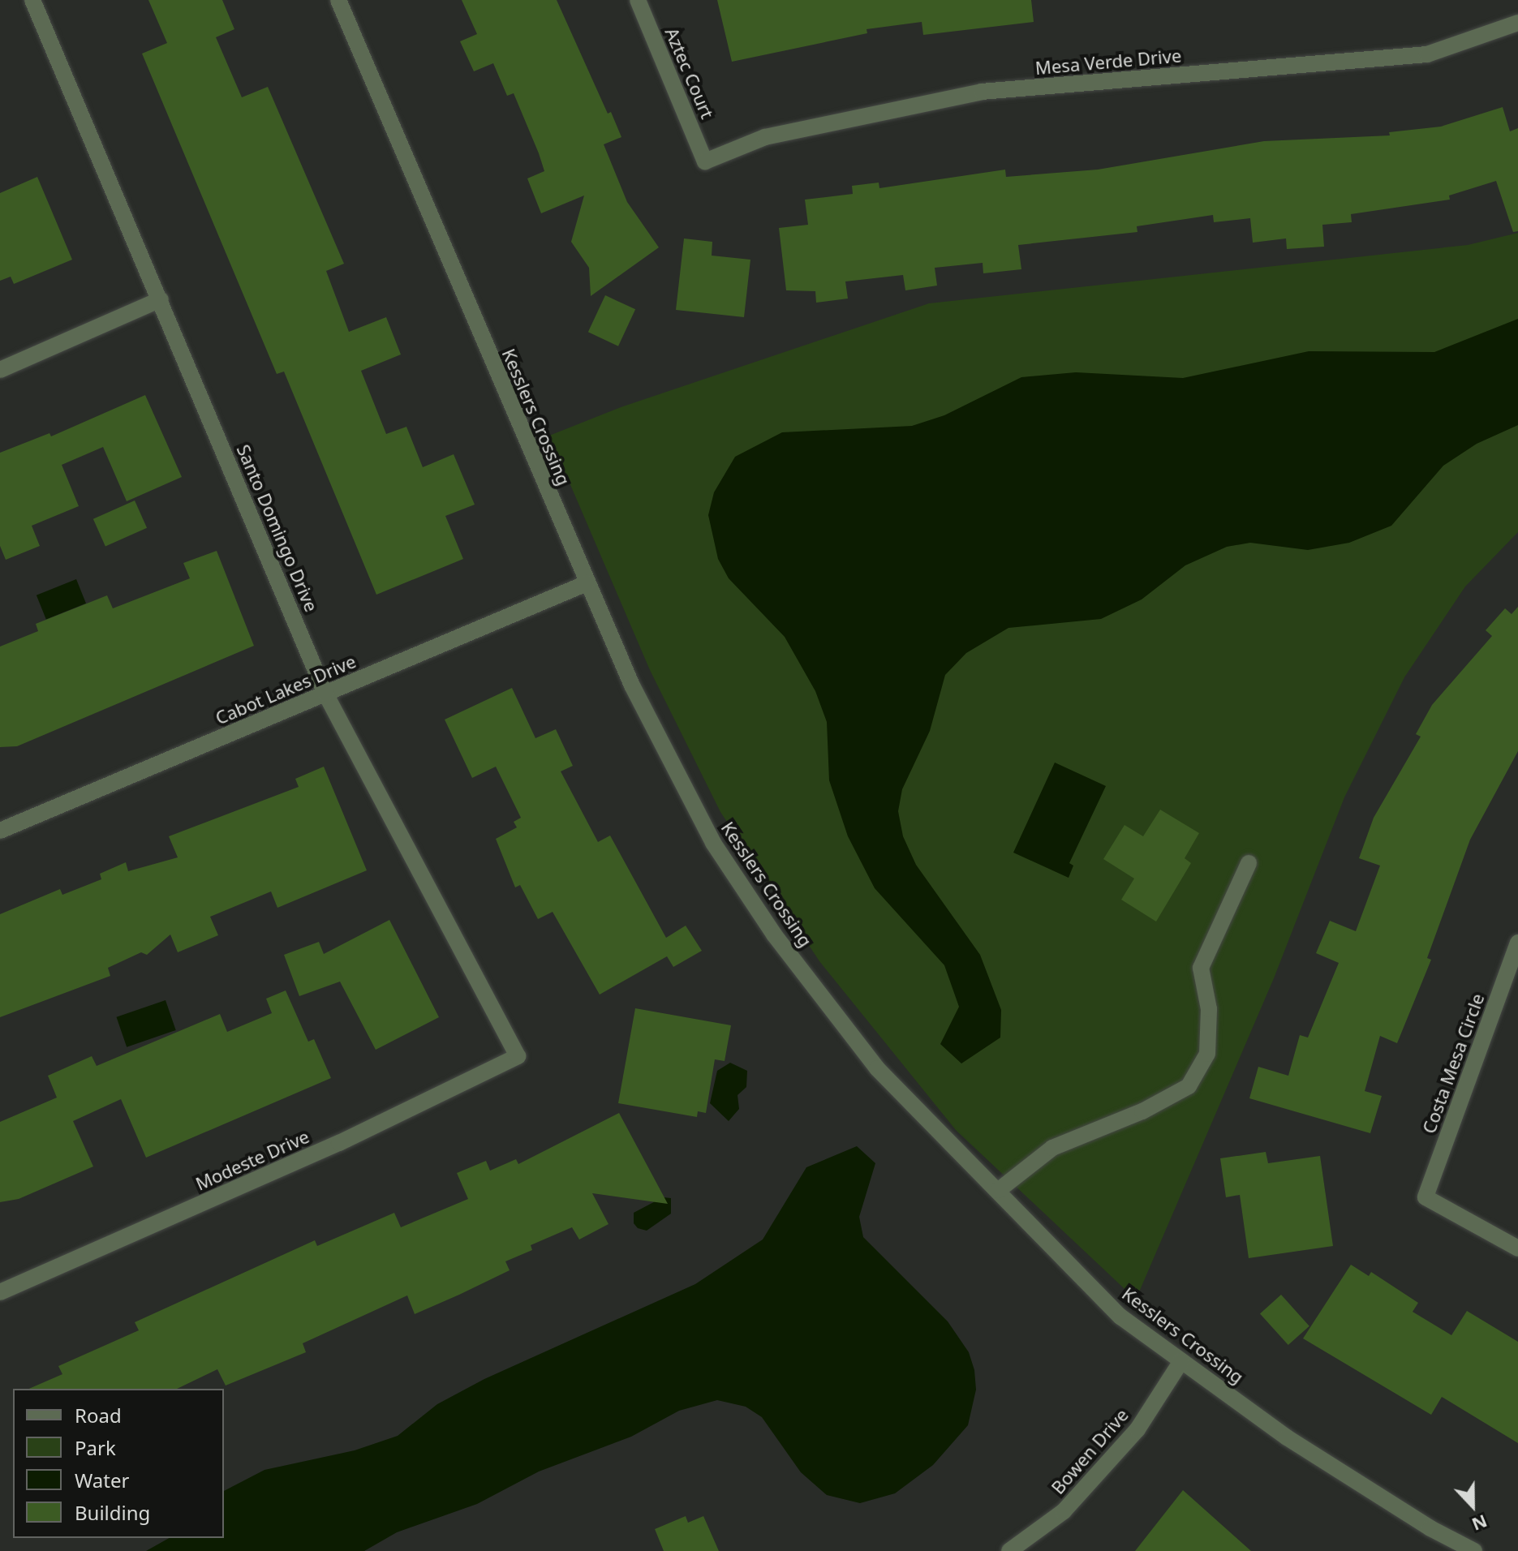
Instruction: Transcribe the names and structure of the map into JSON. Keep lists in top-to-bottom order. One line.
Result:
{"streets":{"street":["Mesa Verde Drive","Aztec Court","Kesslers Crossing","Santo Domingo Drive","Cabot Lakes Drive","Costa Mesa Circle","Modeste Drive","Bowen Drive"]},"crossings":[["Mesa Verde Drive","Aztec Court"],["Kesslers Crossing","Cabot Lakes Drive"],["Kesslers Crossing","Bowen Drive"],["Santo Domingo Drive","Cabot Lakes Drive"],["Santo Domingo Drive","Modeste Drive"]],"legend":["Road","Park","Water","Building"],"north":"bottom"}
